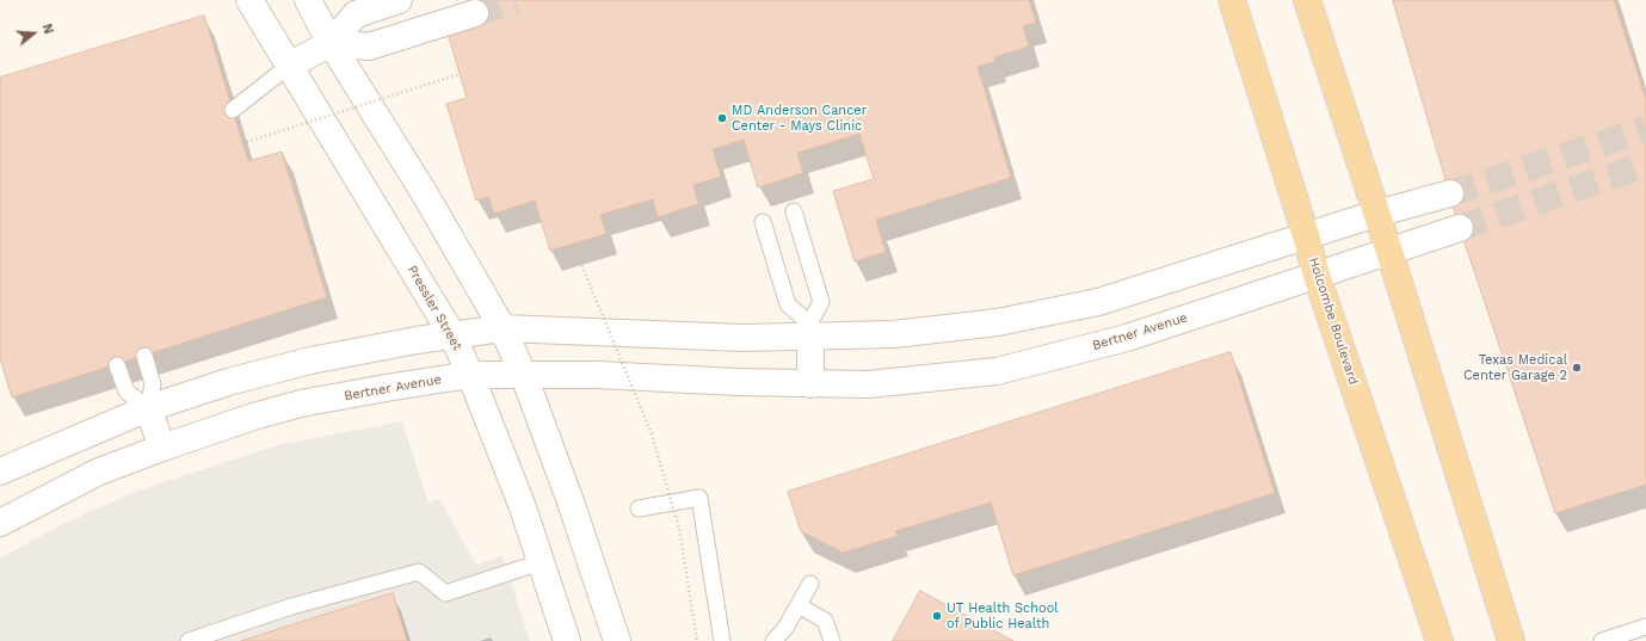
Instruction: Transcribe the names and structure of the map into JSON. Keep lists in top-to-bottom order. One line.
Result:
{"streets":{"main road":["Holcombe Boulevard"],"street":["Pressler Street","Bertner Avenue"]},"crossings":[["Pressler Street","Bertner Avenue"],["Holcombe Boulevard","Bertner Avenue"]],"places":["MD Anderson Cancer Center - Mays Clinic","Texas Medical Center Garage 2","UT Health School of Public Health"],"north":"right"}
